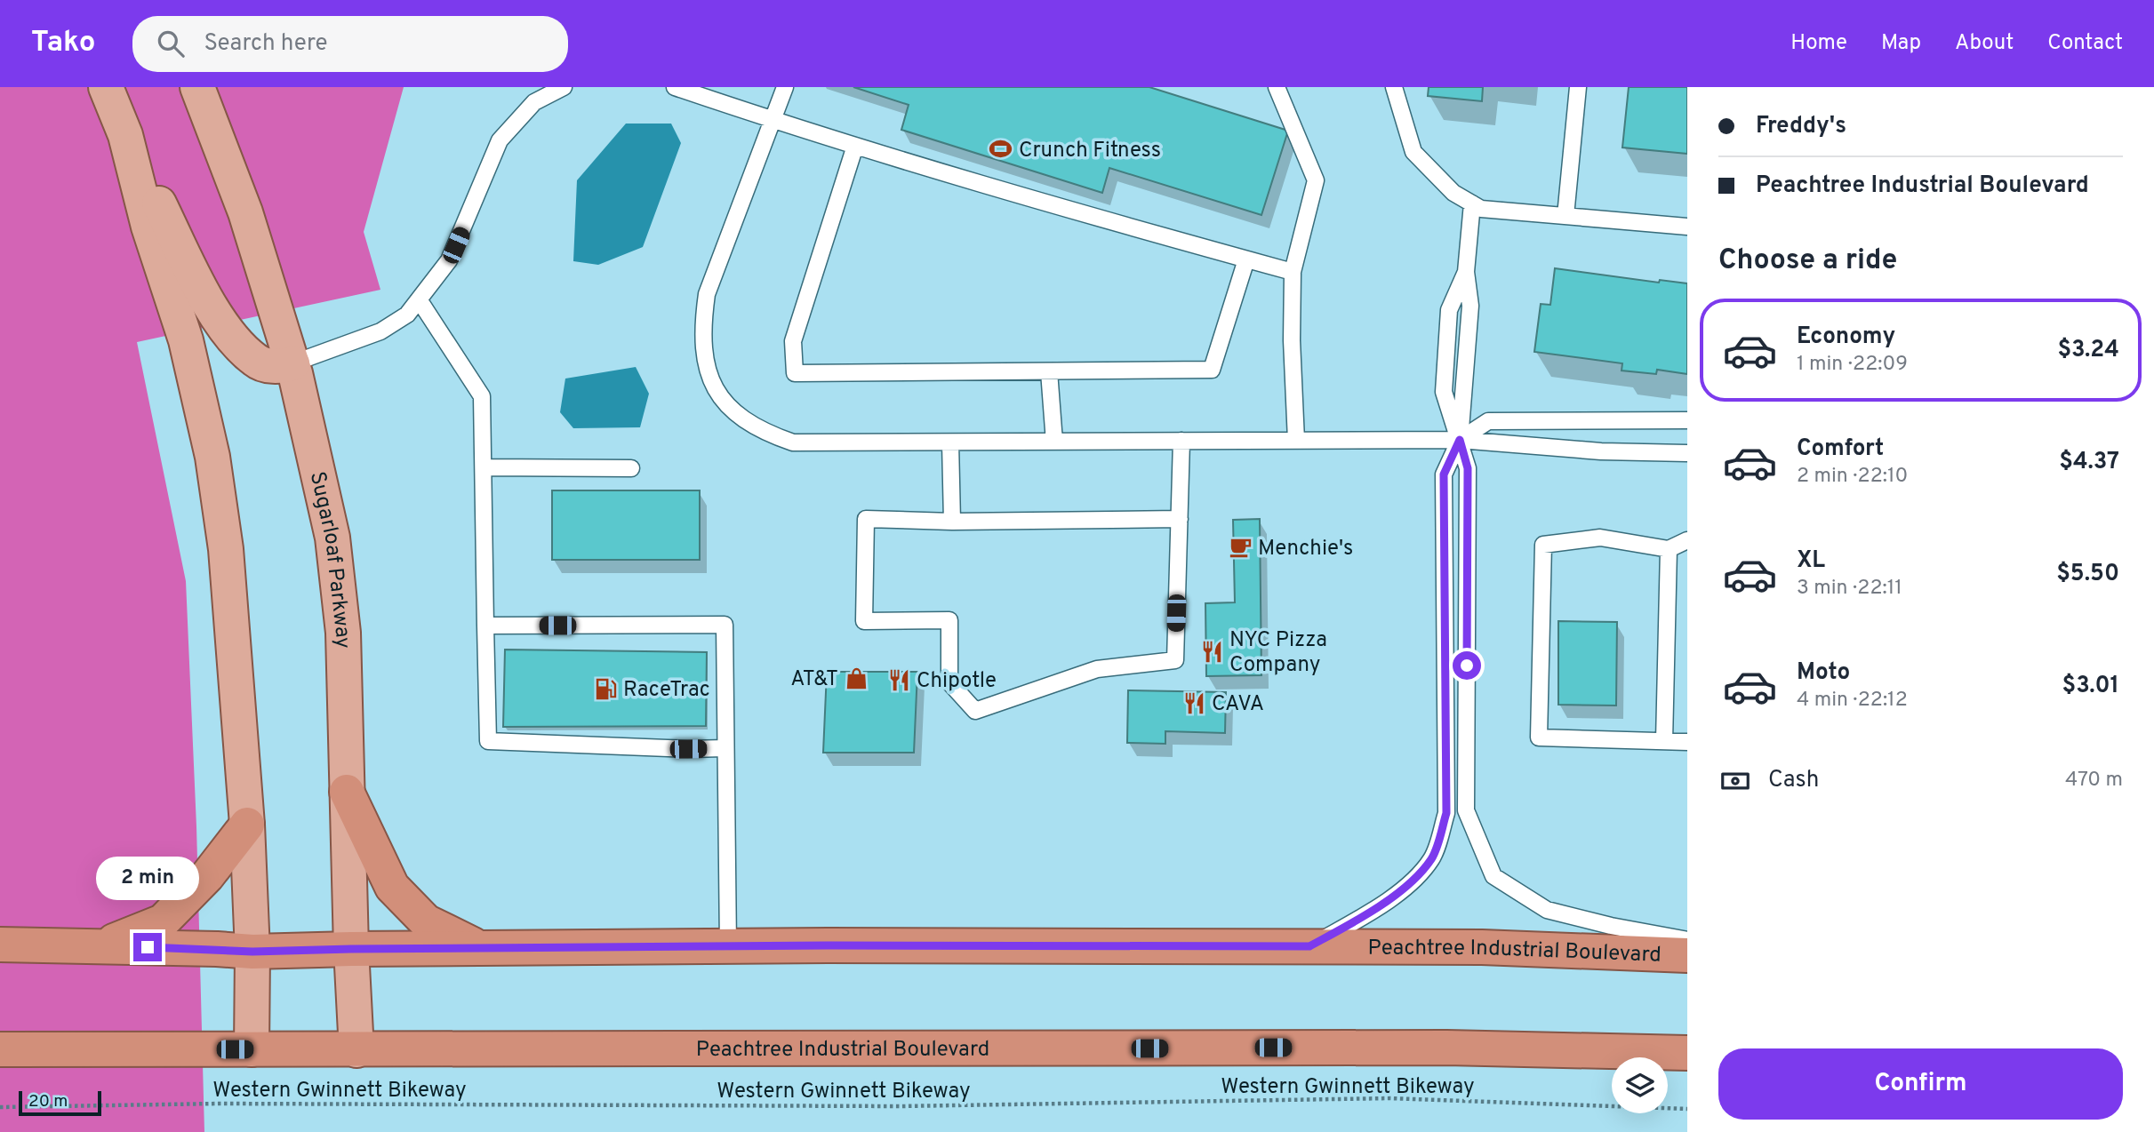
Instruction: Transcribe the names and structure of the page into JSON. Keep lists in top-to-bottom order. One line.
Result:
{"streets":{"highway":["Peachtree Industrial Boulevard"],"main road":["Sugarloaf Parkway"],"path":["Western Gwinnett Bikeway"]},"crossings":[["Sugarloaf Parkway","Peachtree Industrial Boulevard"]],"places":{"sports":["Crunch Fitness"],"cafe":["Menchie's"],"restaurant":["NYC Pizza Company","Chipotle","CAVA"],"shop":["AT&T"],"fuel station":["RaceTrac"]},"scale_bar":"20 m","page":{"header":"Tako","search":"Search here","nav":["Home","Map","About","Contact"],"banner":["Freddy's","Peachtree Industrial Boulevard"],"heading":"Choose a ride","list":[{"name":"Economy","note":"1 min · 22:09","value":"$3.24"},{"name":"Comfort","note":"2 min · 22:10","value":"$4.37"},{"name":"XL","note":"3 min · 22:11","value":"$5.50"},{"name":"Moto","note":"4 min · 22:12","value":"$3.01"}],"pay":["Cash","470 m"],"bubble":"2 min","buttons":"Confirm","scale":"20 m"}}
